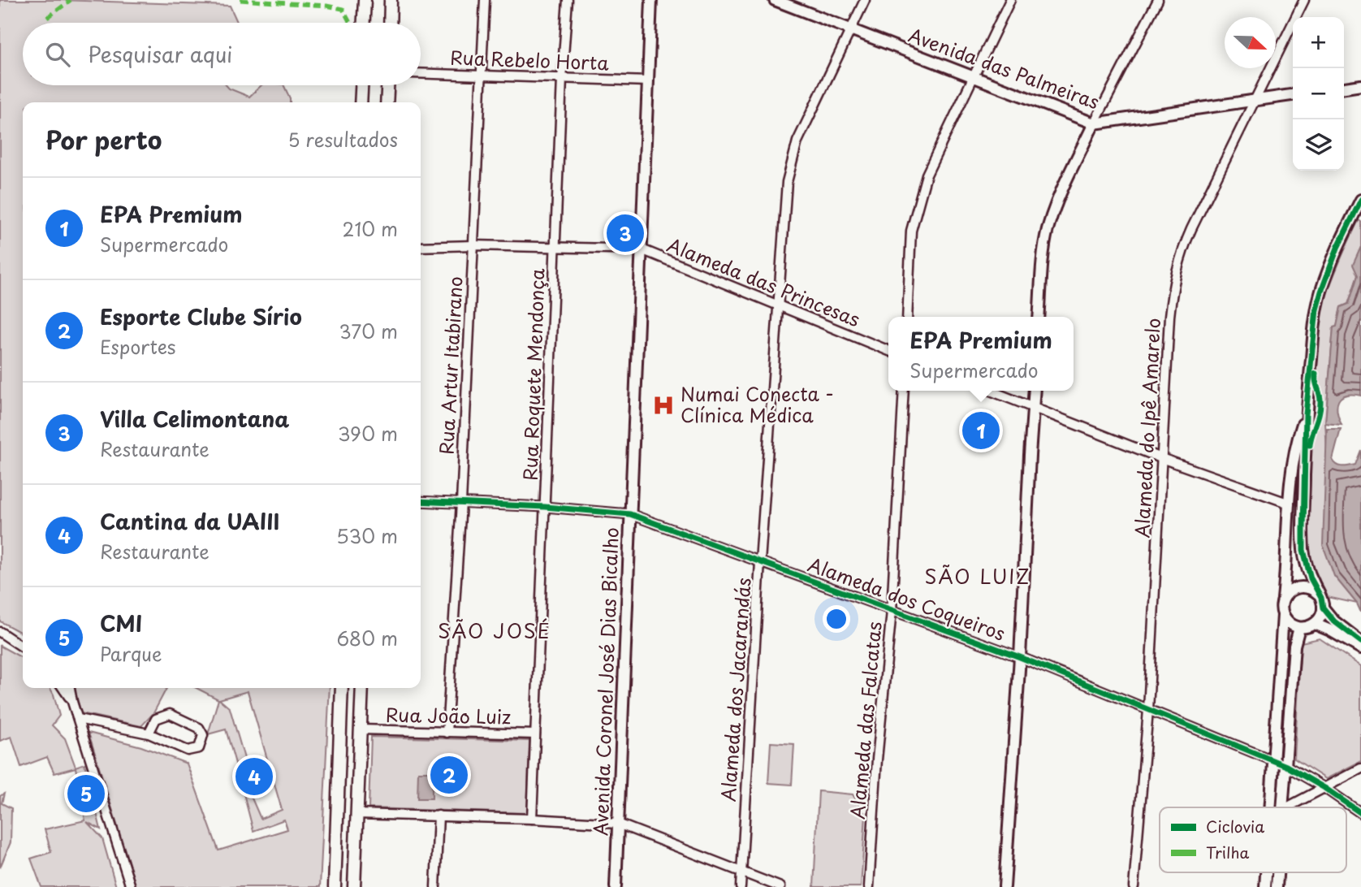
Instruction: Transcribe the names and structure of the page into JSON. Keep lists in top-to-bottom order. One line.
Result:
{"streets":{"street":["Rua Rebelo Horta","Avenida das Palmeiras","Alameda das Princesas","Rua Artur Itabirano","Rua Roquete Mendonça","Alameda do Ipê Amarelo","Alameda dos Coqueiros","Avenida Coronel José Dias Bicalho","Alameda dos Jacarandás","Rua João Luiz","Alameda das Falcatas"]},"crossings":[["Rua Rebelo Horta","Rua Artur Itabirano"],["Rua Rebelo Horta","Rua Roquete Mendonça"],["Rua Rebelo Horta","Avenida Coronel José Dias Bicalho"],["Avenida das Palmeiras","Alameda do Ipê Amarelo"],["Avenida das Palmeiras","Alameda dos Jacarandás"],["Alameda das Princesas","Rua Artur Itabirano"],["Alameda das Princesas","Rua Roquete Mendonça"],["Alameda das Princesas","Avenida Coronel José Dias Bicalho"],["Alameda das Princesas","Alameda dos Jacarandás"],["Rua Artur Itabirano","Alameda dos Coqueiros"],["Rua Artur Itabirano","Rua João Luiz"],["Rua Roquete Mendonça","Alameda dos Coqueiros"],["Rua Roquete Mendonça","Rua João Luiz"],["Alameda do Ipê Amarelo","Alameda dos Coqueiros"],["Alameda dos Coqueiros","Avenida Coronel José Dias Bicalho"],["Alameda dos Coqueiros","Alameda dos Jacarandás"],["Alameda dos Coqueiros","Alameda das Falcatas"]],"districts":["SÃO LUIZ","SÃO JOSÉ"],"places":{"hospital":["Numai Conecta - Clínica Médica"]},"legend":["Ciclovia","Trilha"],"north":"right","page":{"map_buttons":["+","−"],"search":"Pesquisar aqui","heading":["Por perto","5 resultados"],"list":[{"mark":"1","name":"EPA Premium","note":"Supermercado","value":"210 m"},{"mark":"2","name":"Esporte Clube Sírio","note":"Esportes","value":"370 m"},{"mark":"3","name":"Villa Celimontana","note":"Restaurante","value":"390 m"},{"mark":"4","name":"Cantina da UAIII","note":"Restaurante","value":"530 m"},{"mark":"5","name":"CMI","note":"Parque","value":"680 m"}],"pins":["3","1","2","4","5"],"popup":["EPA Premium","Supermercado"]}}
